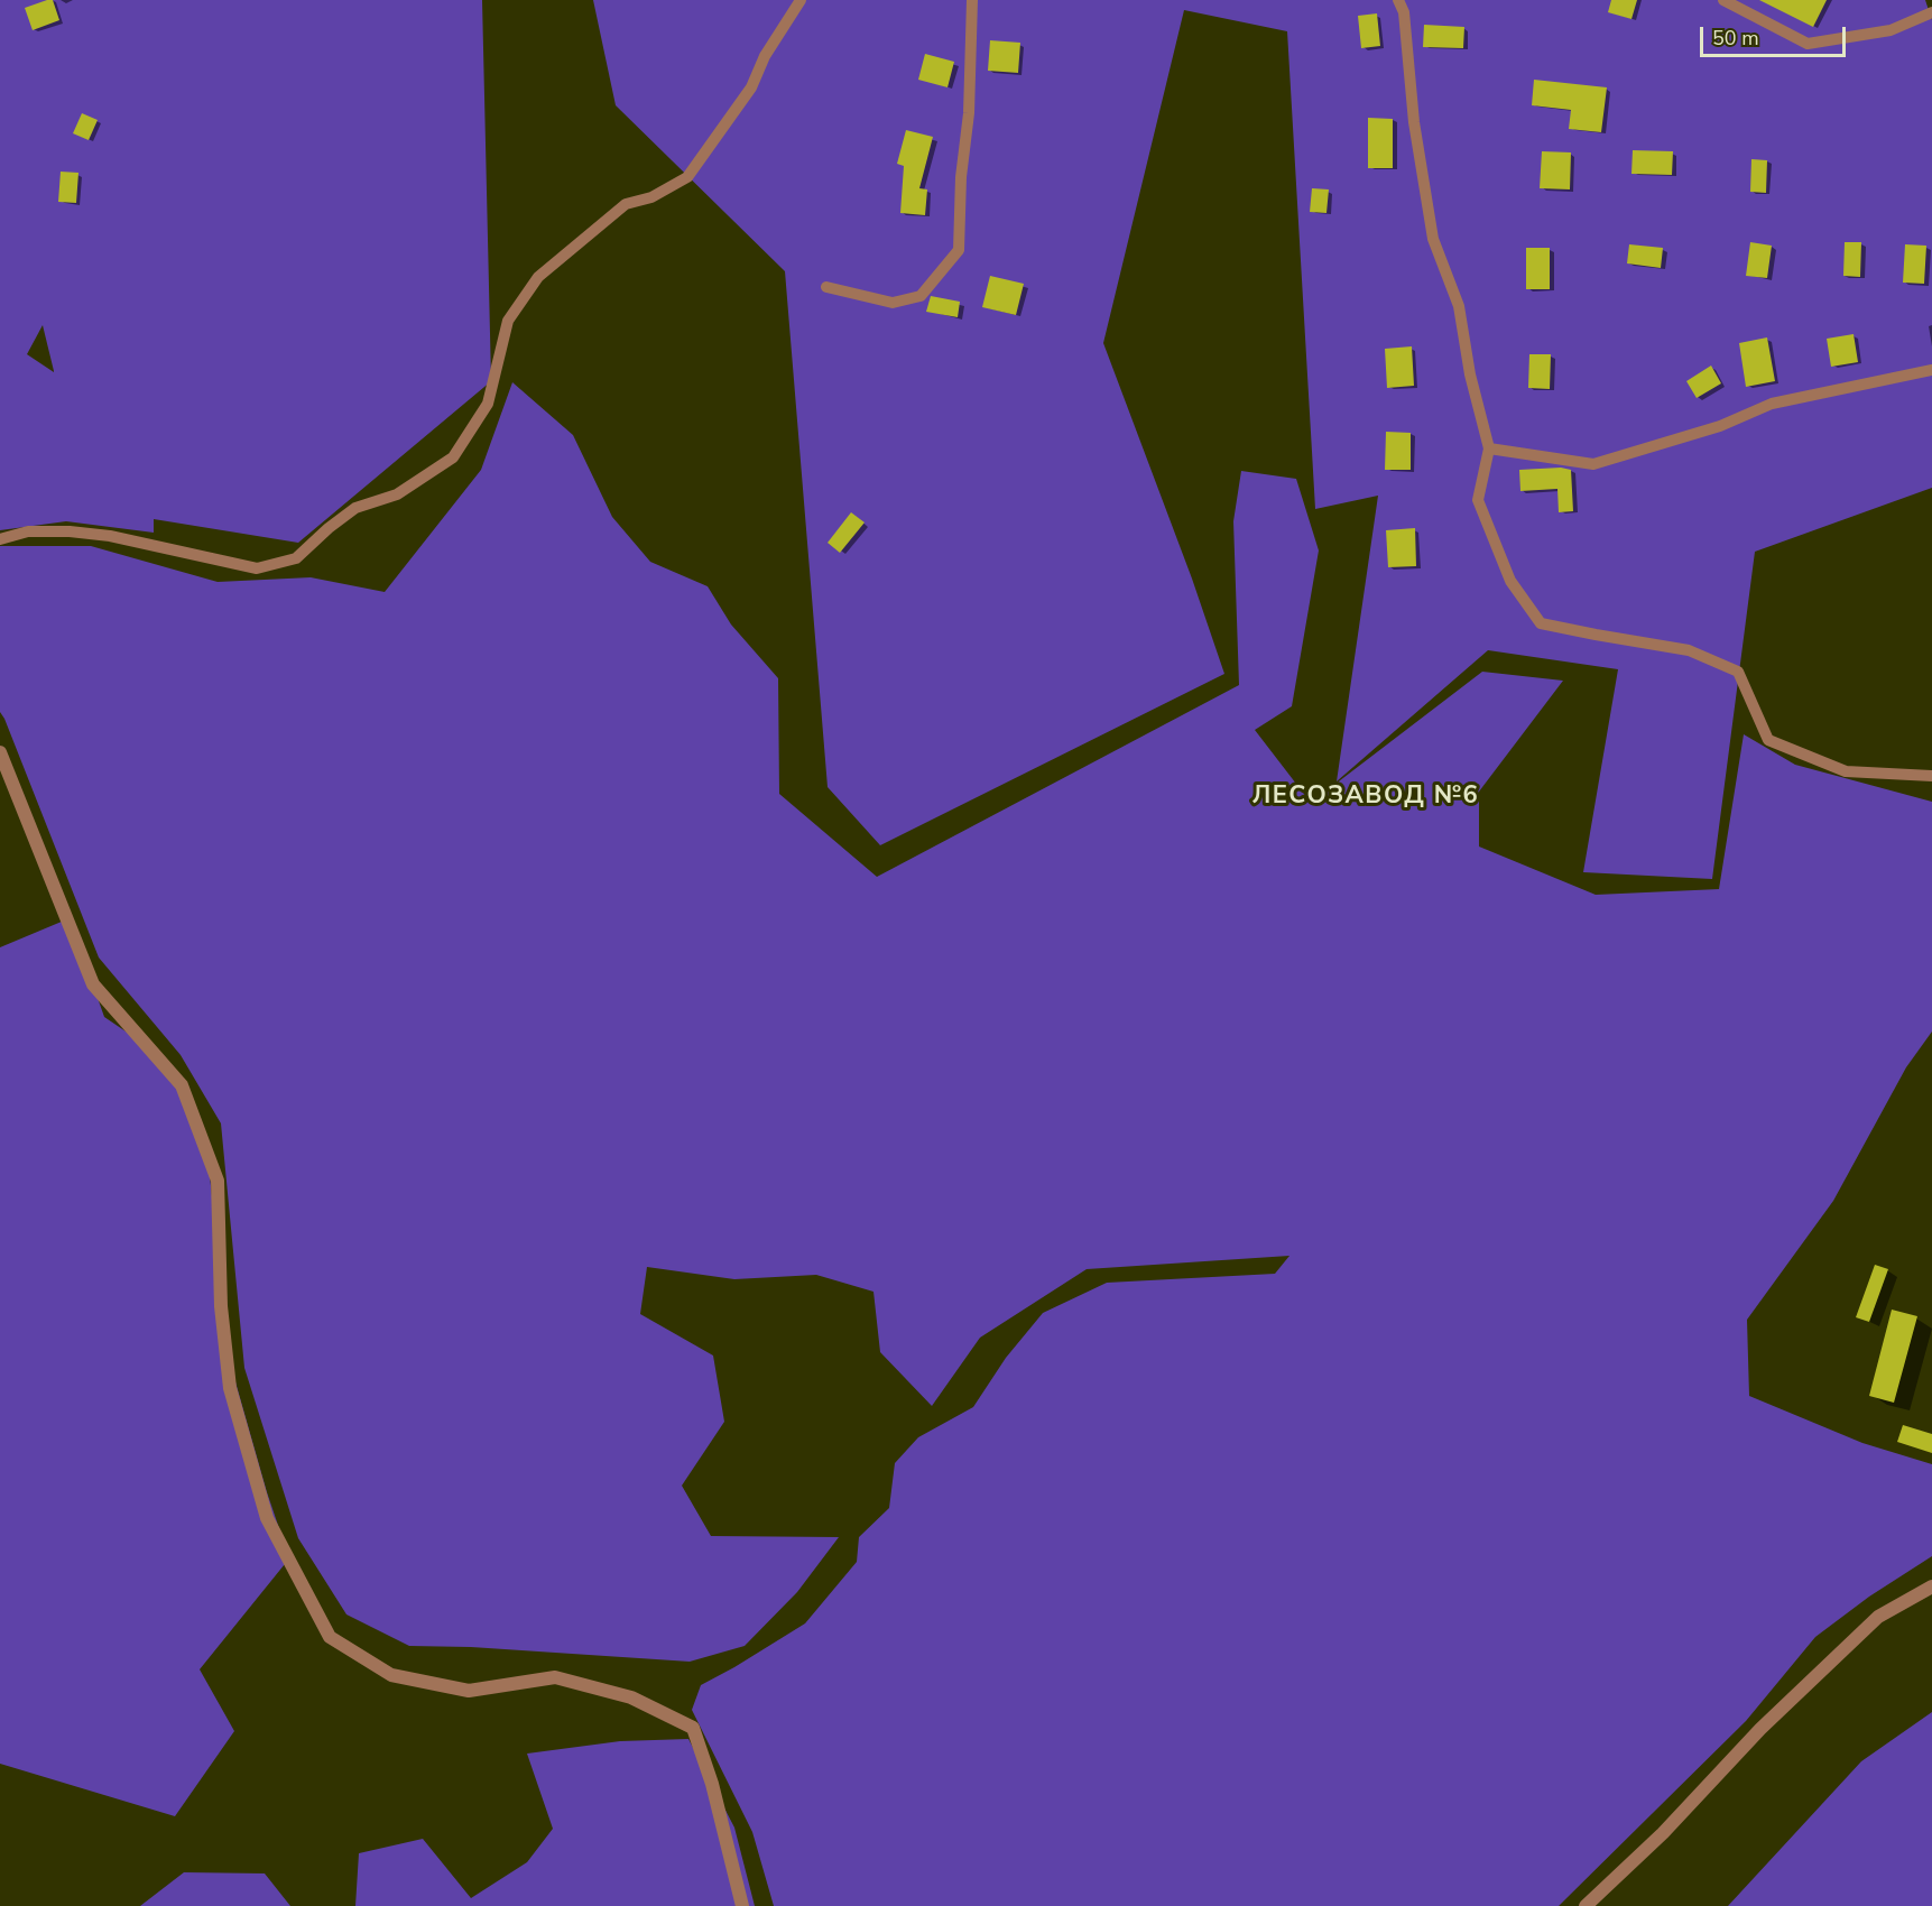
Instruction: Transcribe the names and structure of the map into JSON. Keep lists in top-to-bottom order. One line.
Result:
{"districts":["ЛЕСОЗАВОД №6"],"scale_bar":"50 m"}
